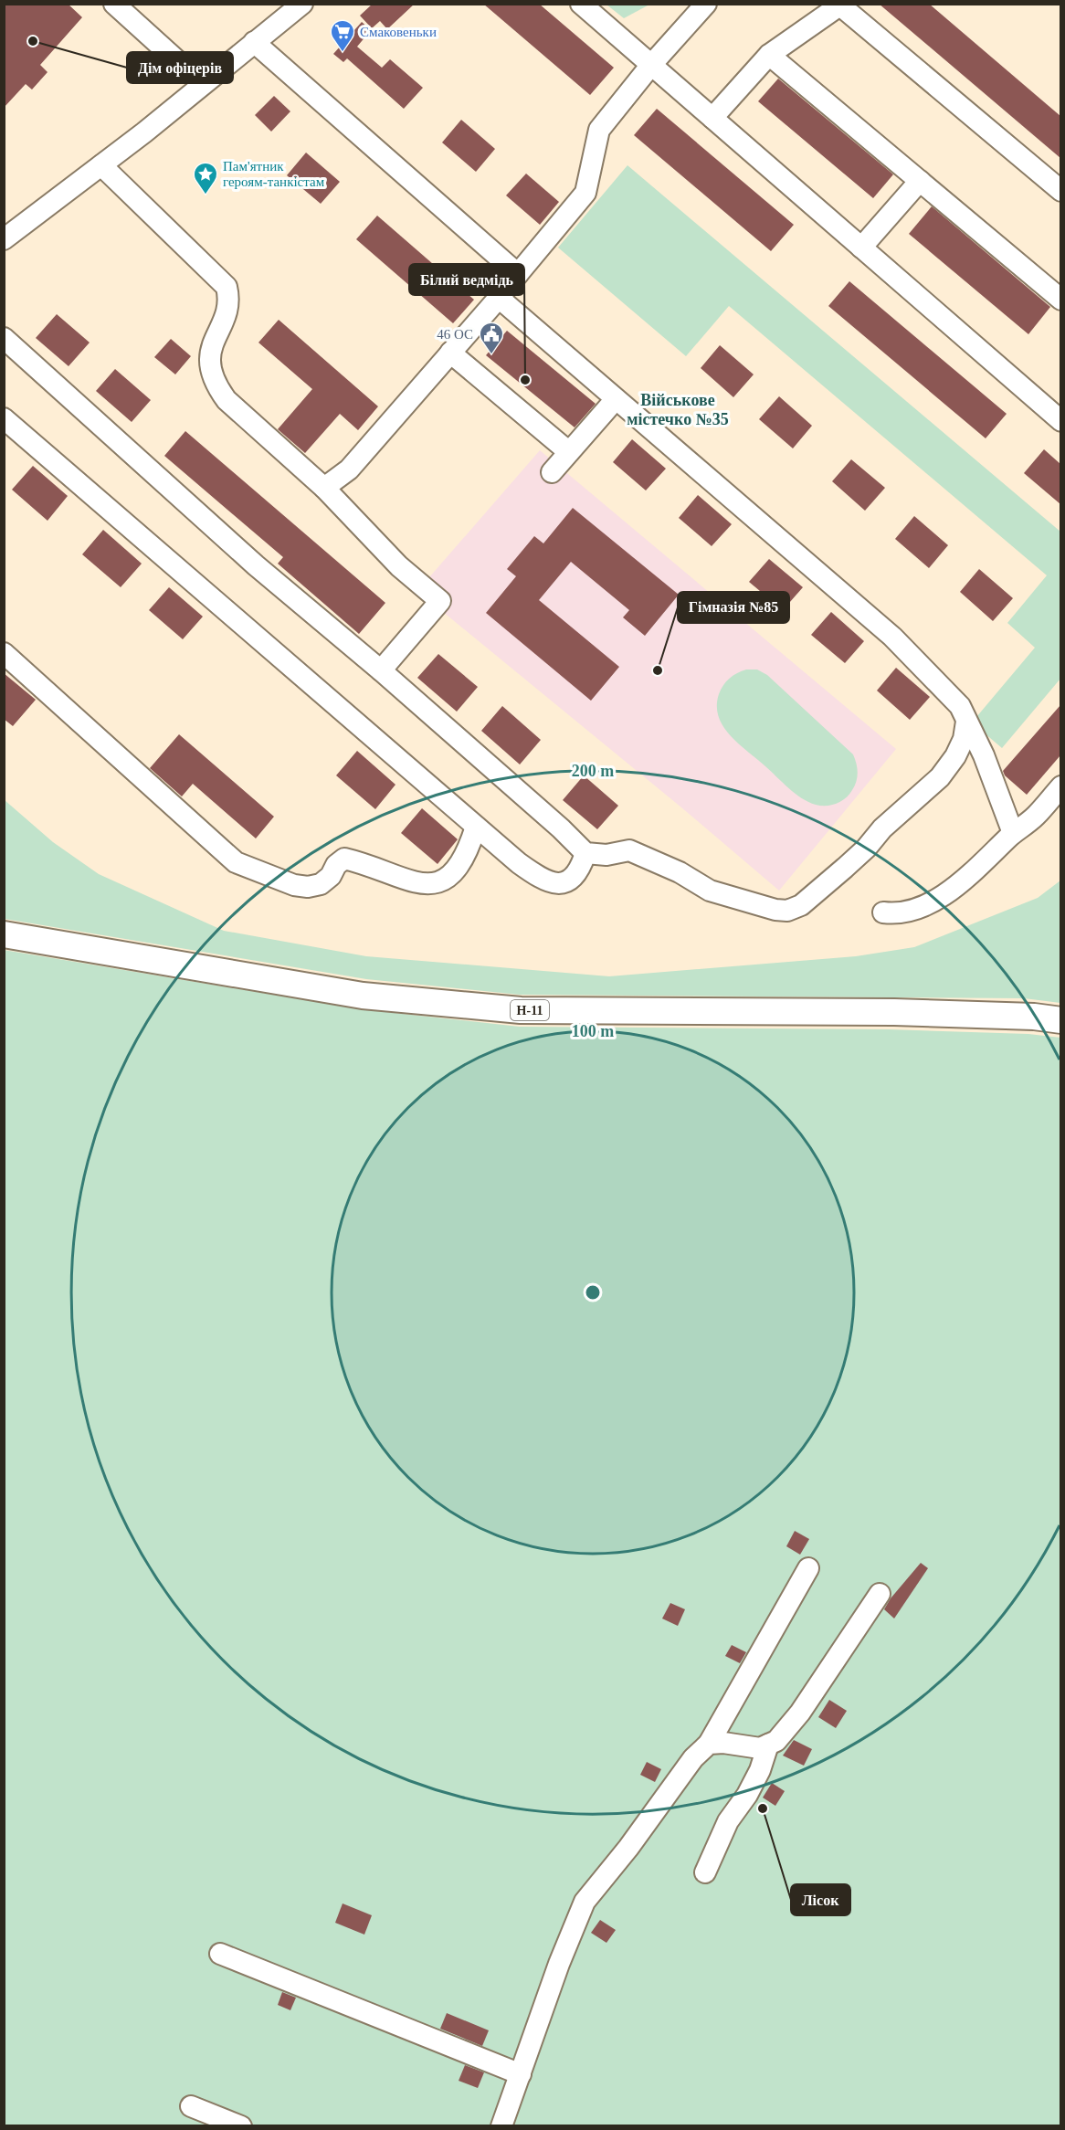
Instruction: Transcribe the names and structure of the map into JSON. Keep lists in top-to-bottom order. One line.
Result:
{"streets":{"main road":["Н-11"]},"districts":["Військове містечко №35"],"places":{"other":["Дім офіцерів","Білий ведмідь","Гімназія №85","Лісок"],"supermarket":["Смаковеньки"],"place":["Пам'ятник героям-танкістам"],"public building":["46 ОС"]},"rings":["200 m","100 m"]}
